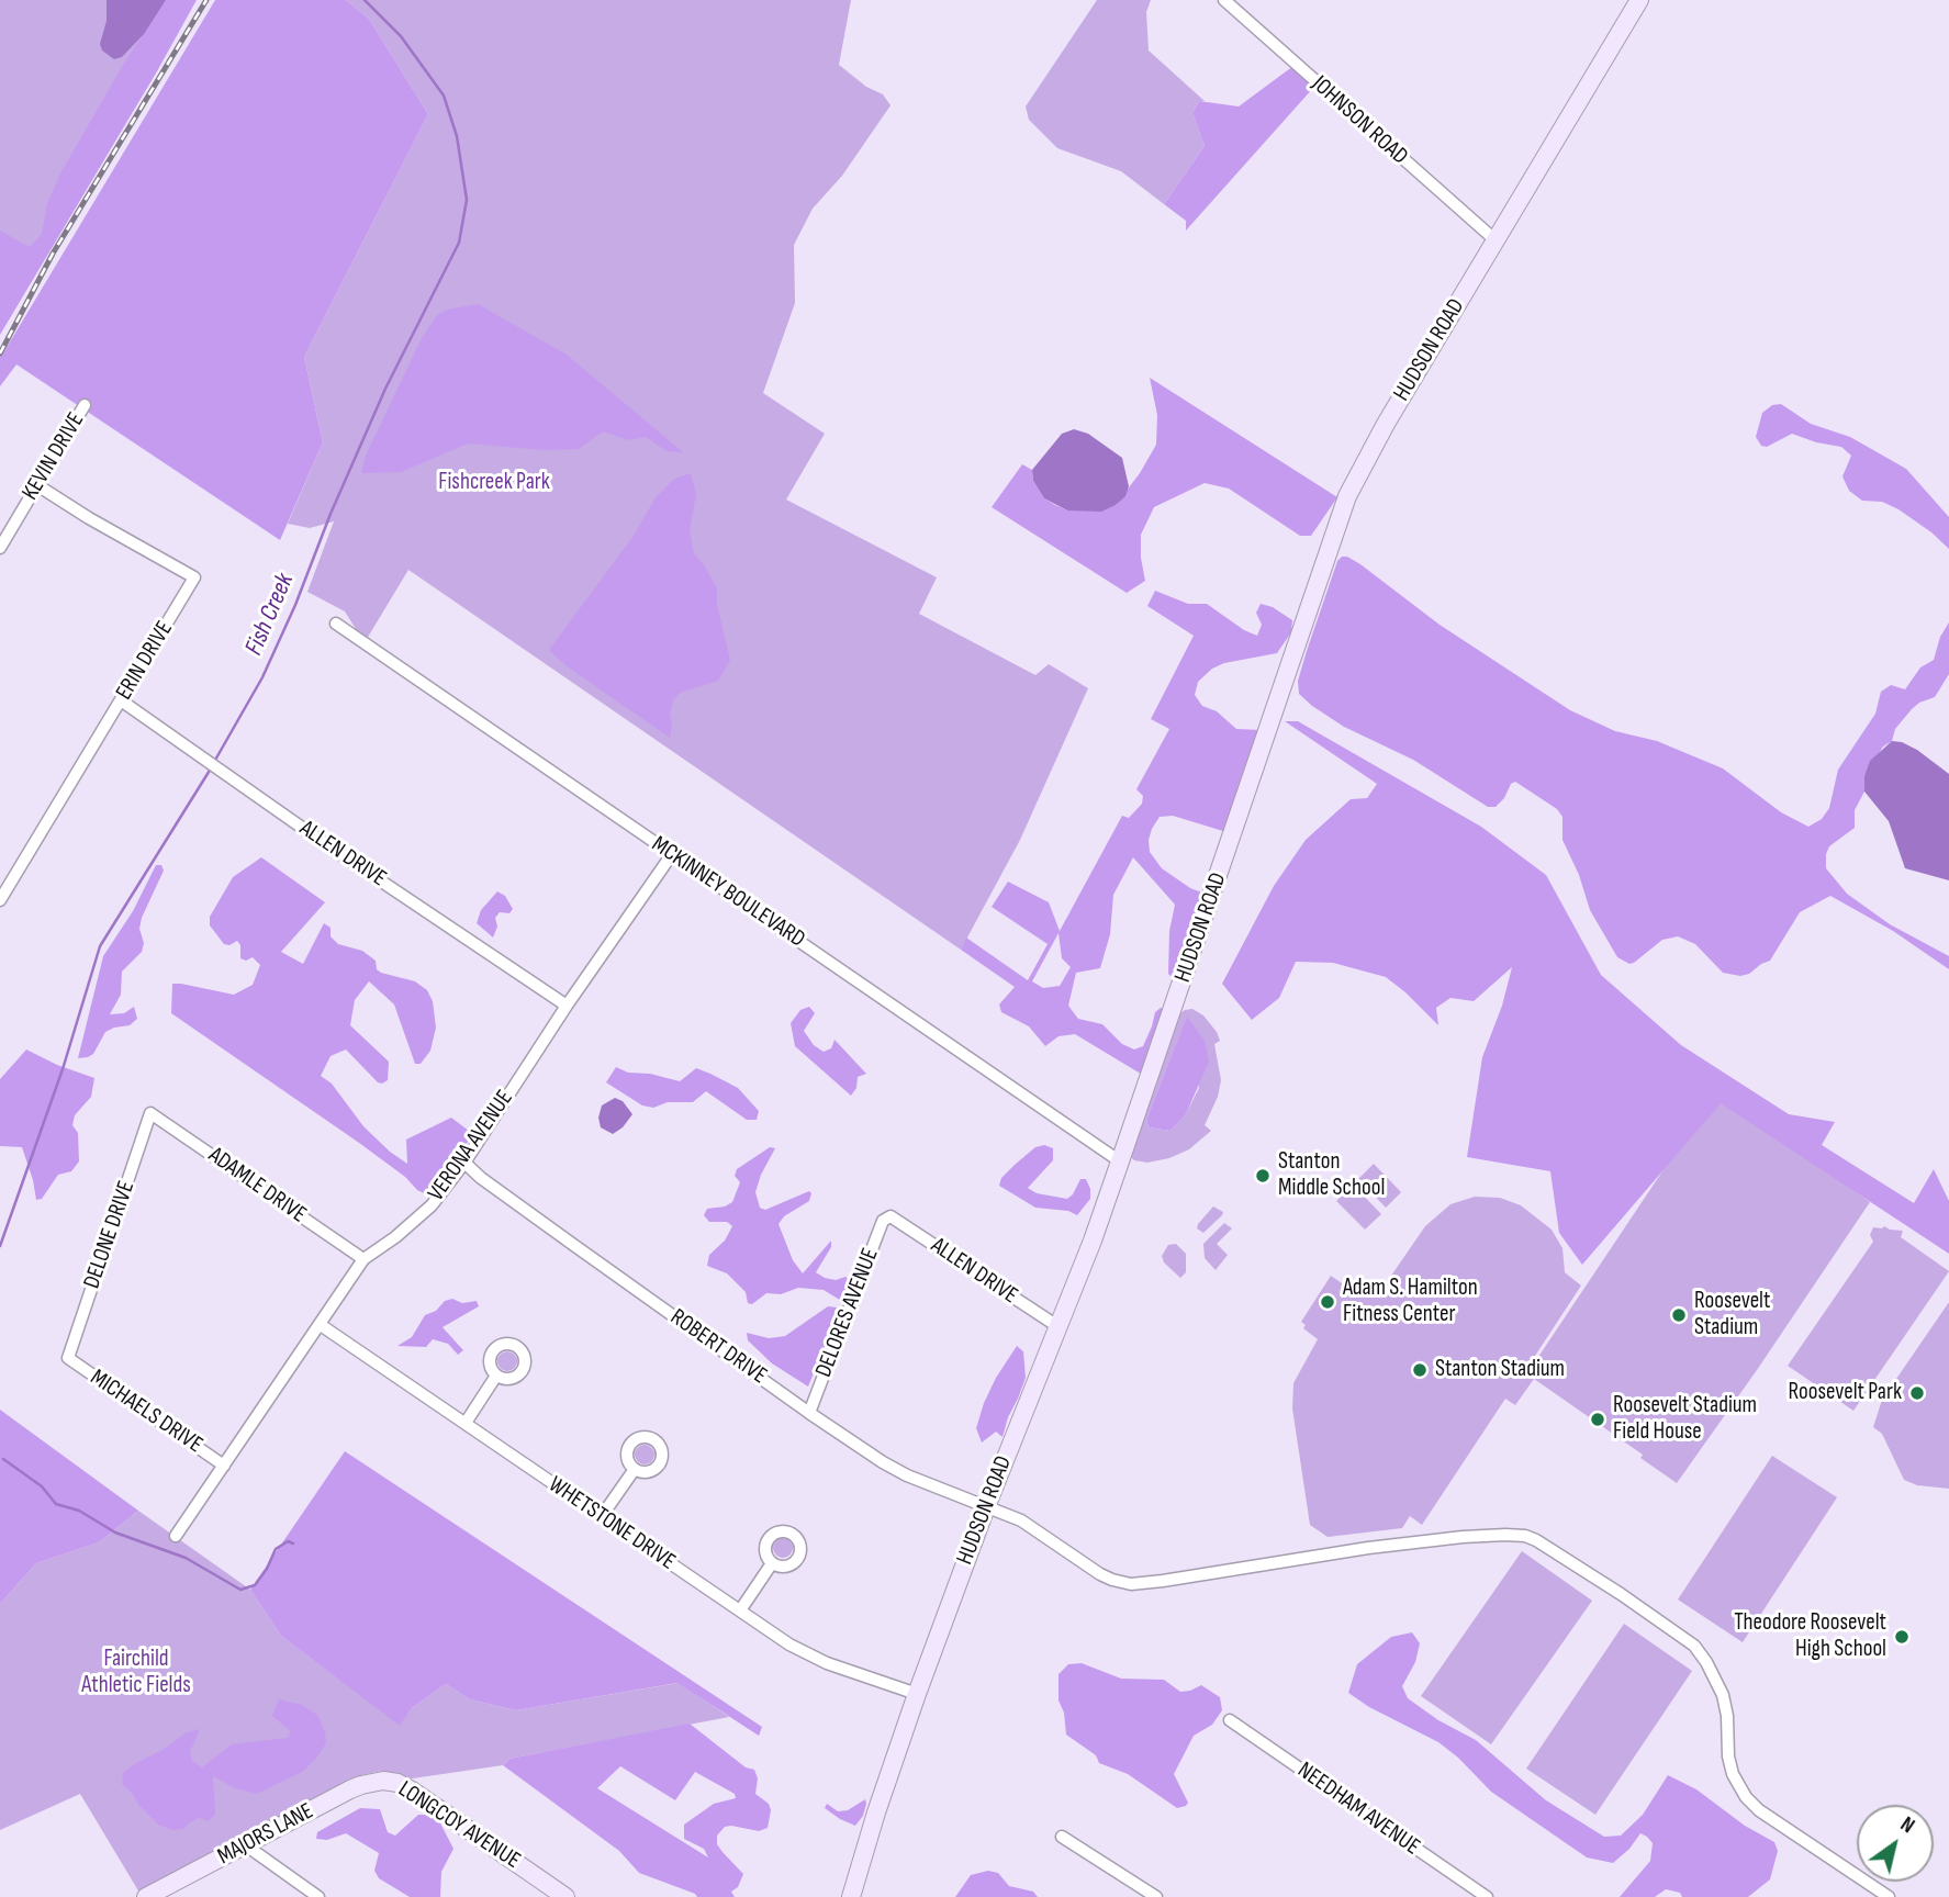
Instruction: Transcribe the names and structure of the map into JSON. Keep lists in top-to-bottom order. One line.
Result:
{"streets":{"street":["JOHNSON ROAD","HUDSON ROAD","KEVIN DRIVE","ERIN DRIVE","ALLEN DRIVE","MCKINNEY BOULEVARD","VERONA AVENUE","ADAMLE DRIVE","DELONE DRIVE","DELORES AVENUE","ROBERT DRIVE","MICHAELS DRIVE","WHETSTONE DRIVE","NEEDHAM AVENUE","LONGCOY AVENUE","MAJORS LANE"]},"crossings":[["JOHNSON ROAD","HUDSON ROAD"],["HUDSON ROAD","ALLEN DRIVE"],["HUDSON ROAD","MCKINNEY BOULEVARD"],["HUDSON ROAD","ROBERT DRIVE"],["HUDSON ROAD","WHETSTONE DRIVE"],["KEVIN DRIVE","ERIN DRIVE"],["ERIN DRIVE","ALLEN DRIVE"],["ALLEN DRIVE","VERONA AVENUE"],["ALLEN DRIVE","DELORES AVENUE"],["MCKINNEY BOULEVARD","VERONA AVENUE"],["VERONA AVENUE","ADAMLE DRIVE"],["VERONA AVENUE","ROBERT DRIVE"],["VERONA AVENUE","MICHAELS DRIVE"],["VERONA AVENUE","WHETSTONE DRIVE"],["ADAMLE DRIVE","DELONE DRIVE"],["DELONE DRIVE","MICHAELS DRIVE"],["DELORES AVENUE","ROBERT DRIVE"],["LONGCOY AVENUE","MAJORS LANE"]],"water":["Fish Creek"],"parks":["Fishcreek Park","Fairchild Athletic Fields"],"places":["Stanton Middle School","Adam S. Hamilton Fitness Center","Roosevelt Stadium","Stanton Stadium","Roosevelt Park","Roosevelt Stadium Field House","Theodore Roosevelt High School"],"north":"top right"}
